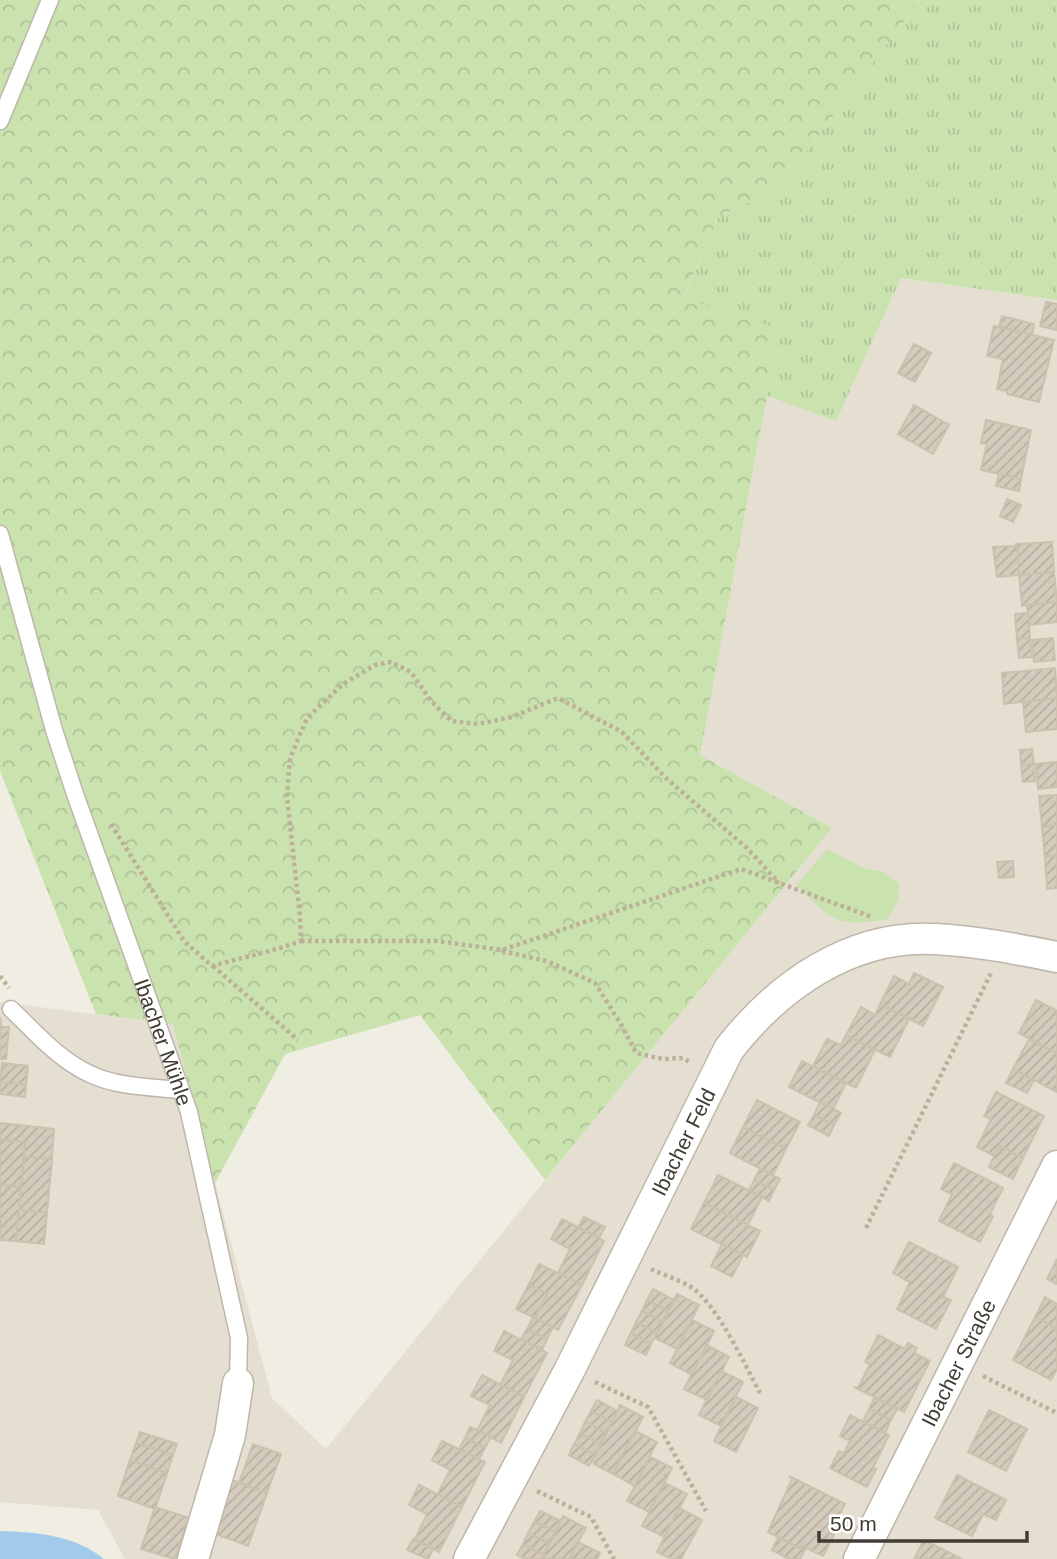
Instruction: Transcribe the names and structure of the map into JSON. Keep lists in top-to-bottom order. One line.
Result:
{"streets":{"street":["Ibacher Mühle","Ibacher Feld","Ibacher Straße"]},"scale_bar":"50 m"}
